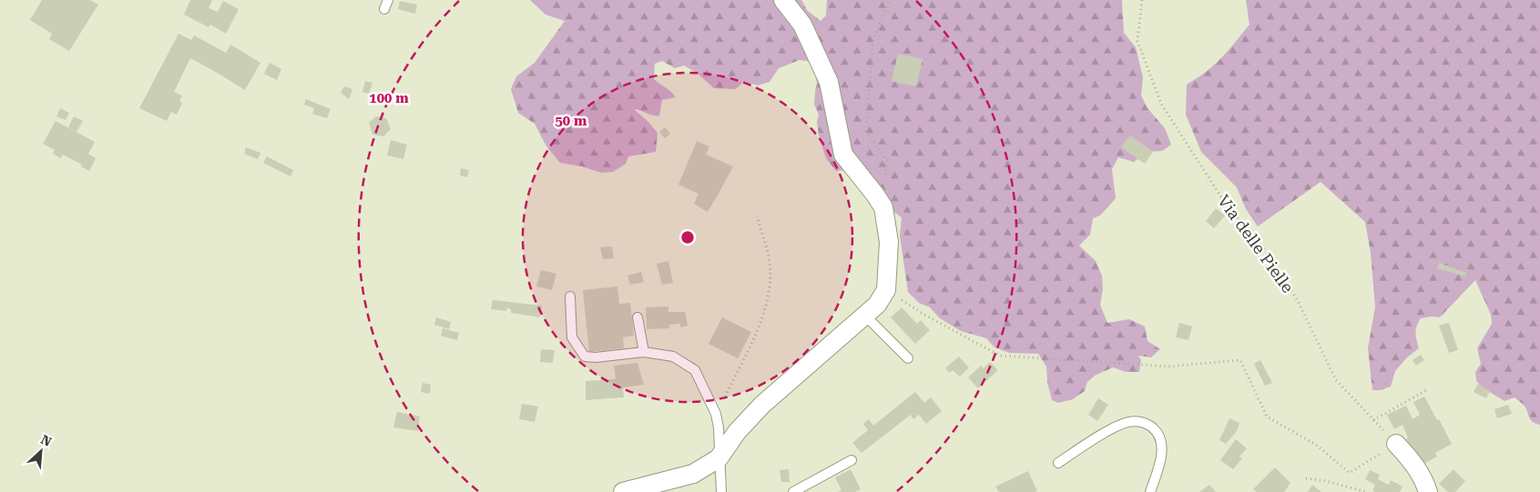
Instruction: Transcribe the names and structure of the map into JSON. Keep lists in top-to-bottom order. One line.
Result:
{"streets":{"path":["Via delle Pielle"]},"north":"top right","rings":["100 m","50 m"]}
